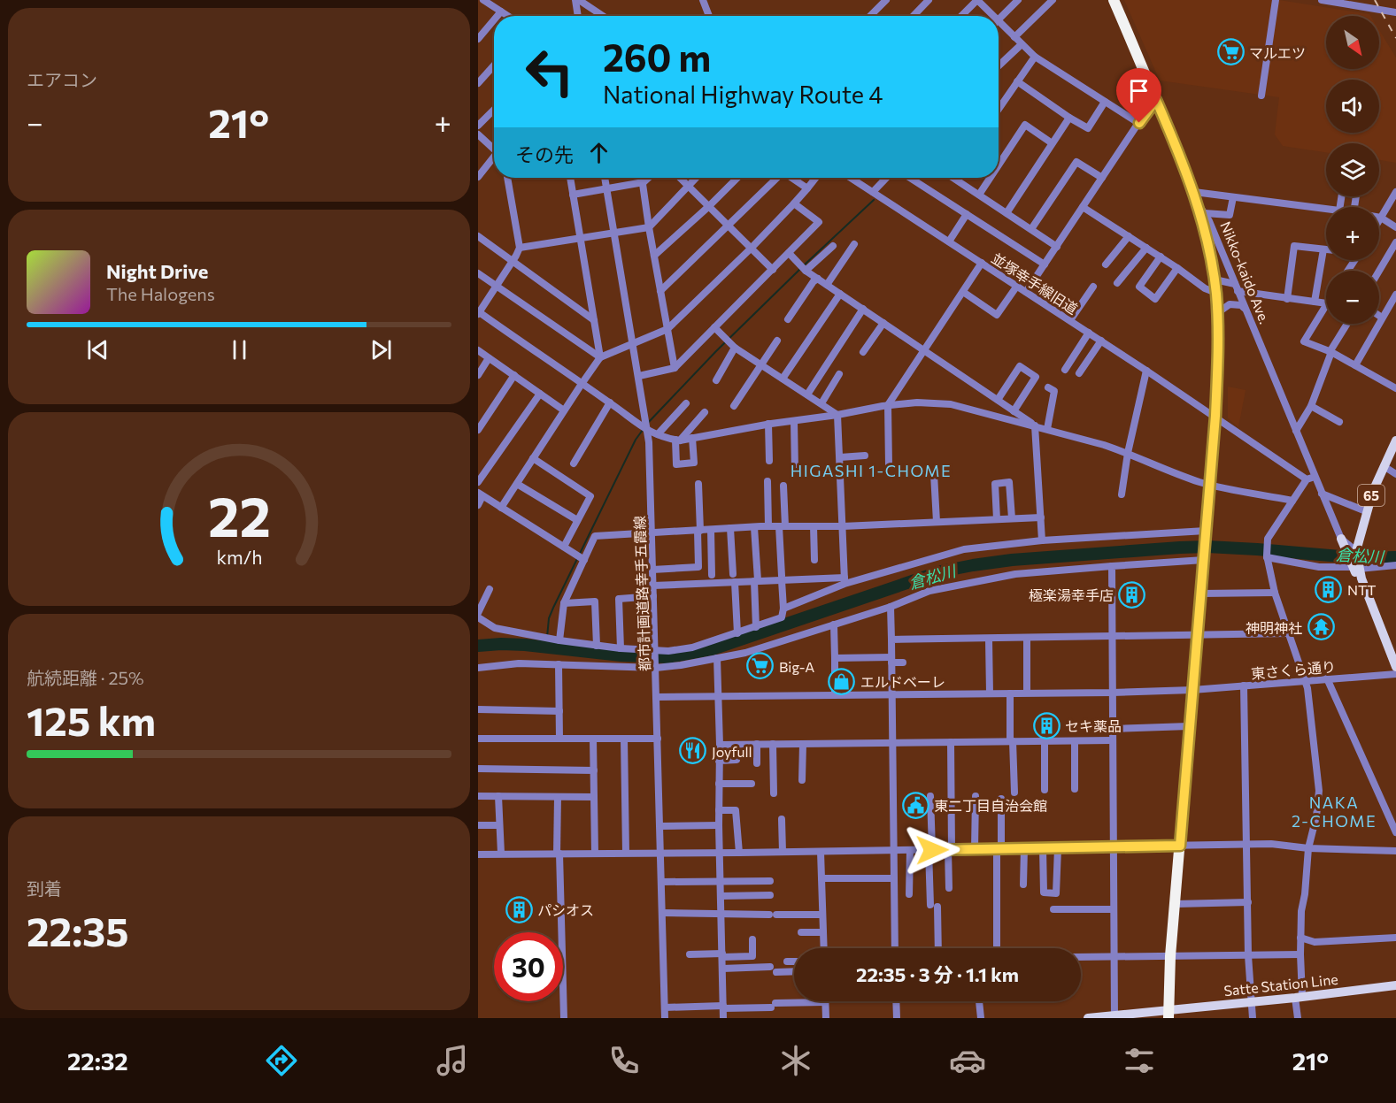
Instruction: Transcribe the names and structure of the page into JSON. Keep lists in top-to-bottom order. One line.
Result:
{"streets":{"highway":["Nikko-kaido Ave."],"main road":["65","Satte Station Line"],"street":["並塚幸手線旧道","都市計画道路幸手五霞線","東さくら通り"]},"crossings":[["都市計画道路幸手五霞線","東さくら通り"]],"districts":["HIGASHI 1-CHOME","NAKA 2-CHOME"],"water":["倉松川"],"places":{"supermarket":["マルエツ","Big-A"],"building":["NTT","極楽湯幸手店","セキ薬品","パシオス"],"temple":["神明神社"],"shop":["エルドベーレ"],"restaurant":["Joyfull"],"public building":["東二丁目自治会館"]},"north":"bottom right","page":{"tile":["エアコン",["航続距離 · 25%","125 km"],["到着","22:35"]],"map_buttons":["+","−"],"turn":["260 m","National Highway Route 4"],"heat":["−","21°","+"],"then":"その先","song":["Night Drive","The Halogens"],"limit":"30","trip":"22:35 · 3 分 · 1.1 km","tabs":["22:32","21°"],"gauge":["22","km/h"]}}
